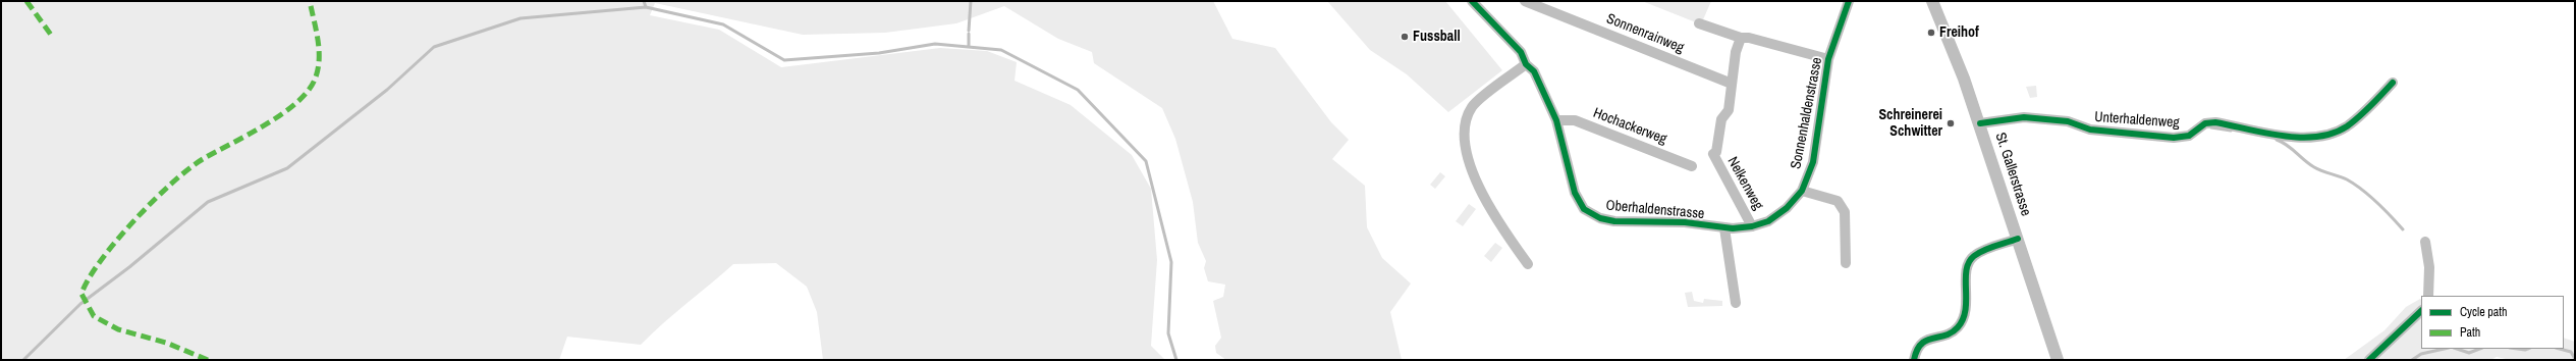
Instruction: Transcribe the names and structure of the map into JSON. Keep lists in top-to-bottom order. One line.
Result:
{"streets":{"street":["Sonnenrainweg","Sonnenhaldenstrasse","Unterhaldenweg","Hochackerweg","St. Gallerstrasse","Nelkenweg","Oberhaldenstrasse"]},"crossings":[["Sonnenrainweg","Nelkenweg"],["Sonnenhaldenstrasse","Nelkenweg"],["Sonnenhaldenstrasse","Oberhaldenstrasse"],["Unterhaldenweg","St. Gallerstrasse"],["Hochackerweg","Oberhaldenstrasse"]],"places":["Freihof","Fussball","Schreinerei Schwitter"],"legend":["Cycle path","Path"]}
